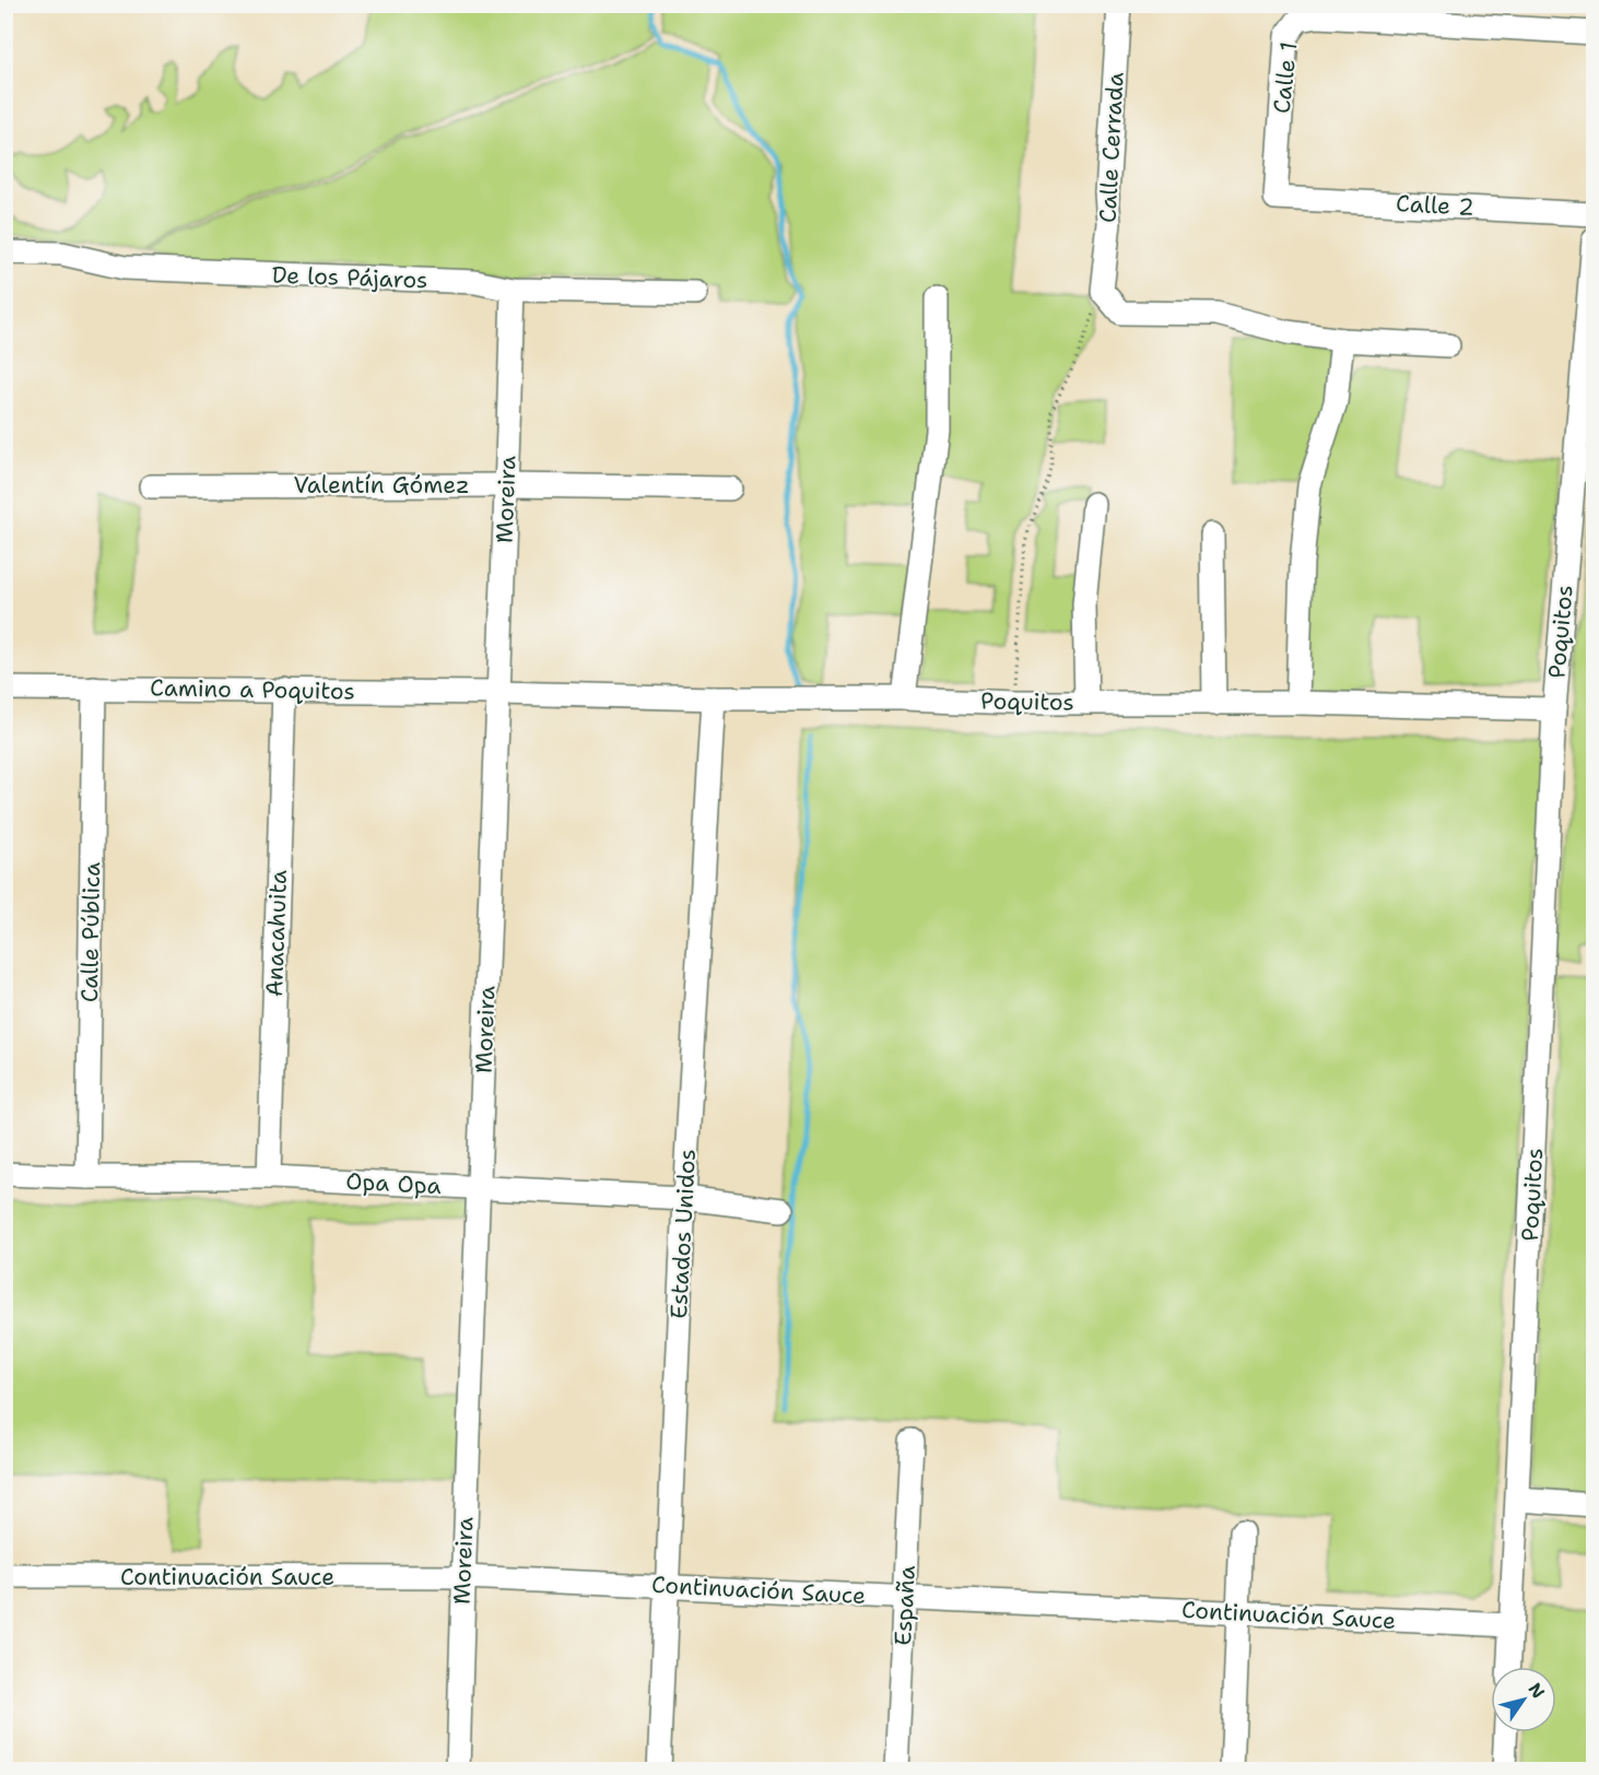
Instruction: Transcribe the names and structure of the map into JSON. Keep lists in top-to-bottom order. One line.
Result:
{"streets":{"street":["Calle 1","Calle Cerrada","Calle 2","De los Pájaros","Valentín Gómez","Moreira","Poquitos","Camino a Poquitos","Calle Pública","Anacahuita","Opa Opa","Estados Unidos","Continuación Sauce","España"]},"crossings":[["Calle 1","Calle 2"],["De los Pájaros","Moreira"],["Valentín Gómez","Moreira"],["Moreira","Poquitos"],["Moreira","Camino a Poquitos"],["Moreira","Opa Opa"],["Moreira","Continuación Sauce"],["Poquitos","Camino a Poquitos"],["Poquitos","Estados Unidos"],["Poquitos","Continuación Sauce"],["Camino a Poquitos","Calle Pública"],["Camino a Poquitos","Anacahuita"],["Calle Pública","Opa Opa"],["Anacahuita","Opa Opa"],["Opa Opa","Estados Unidos"],["Estados Unidos","Continuación Sauce"],["Continuación Sauce","España"]],"north":"top right"}
